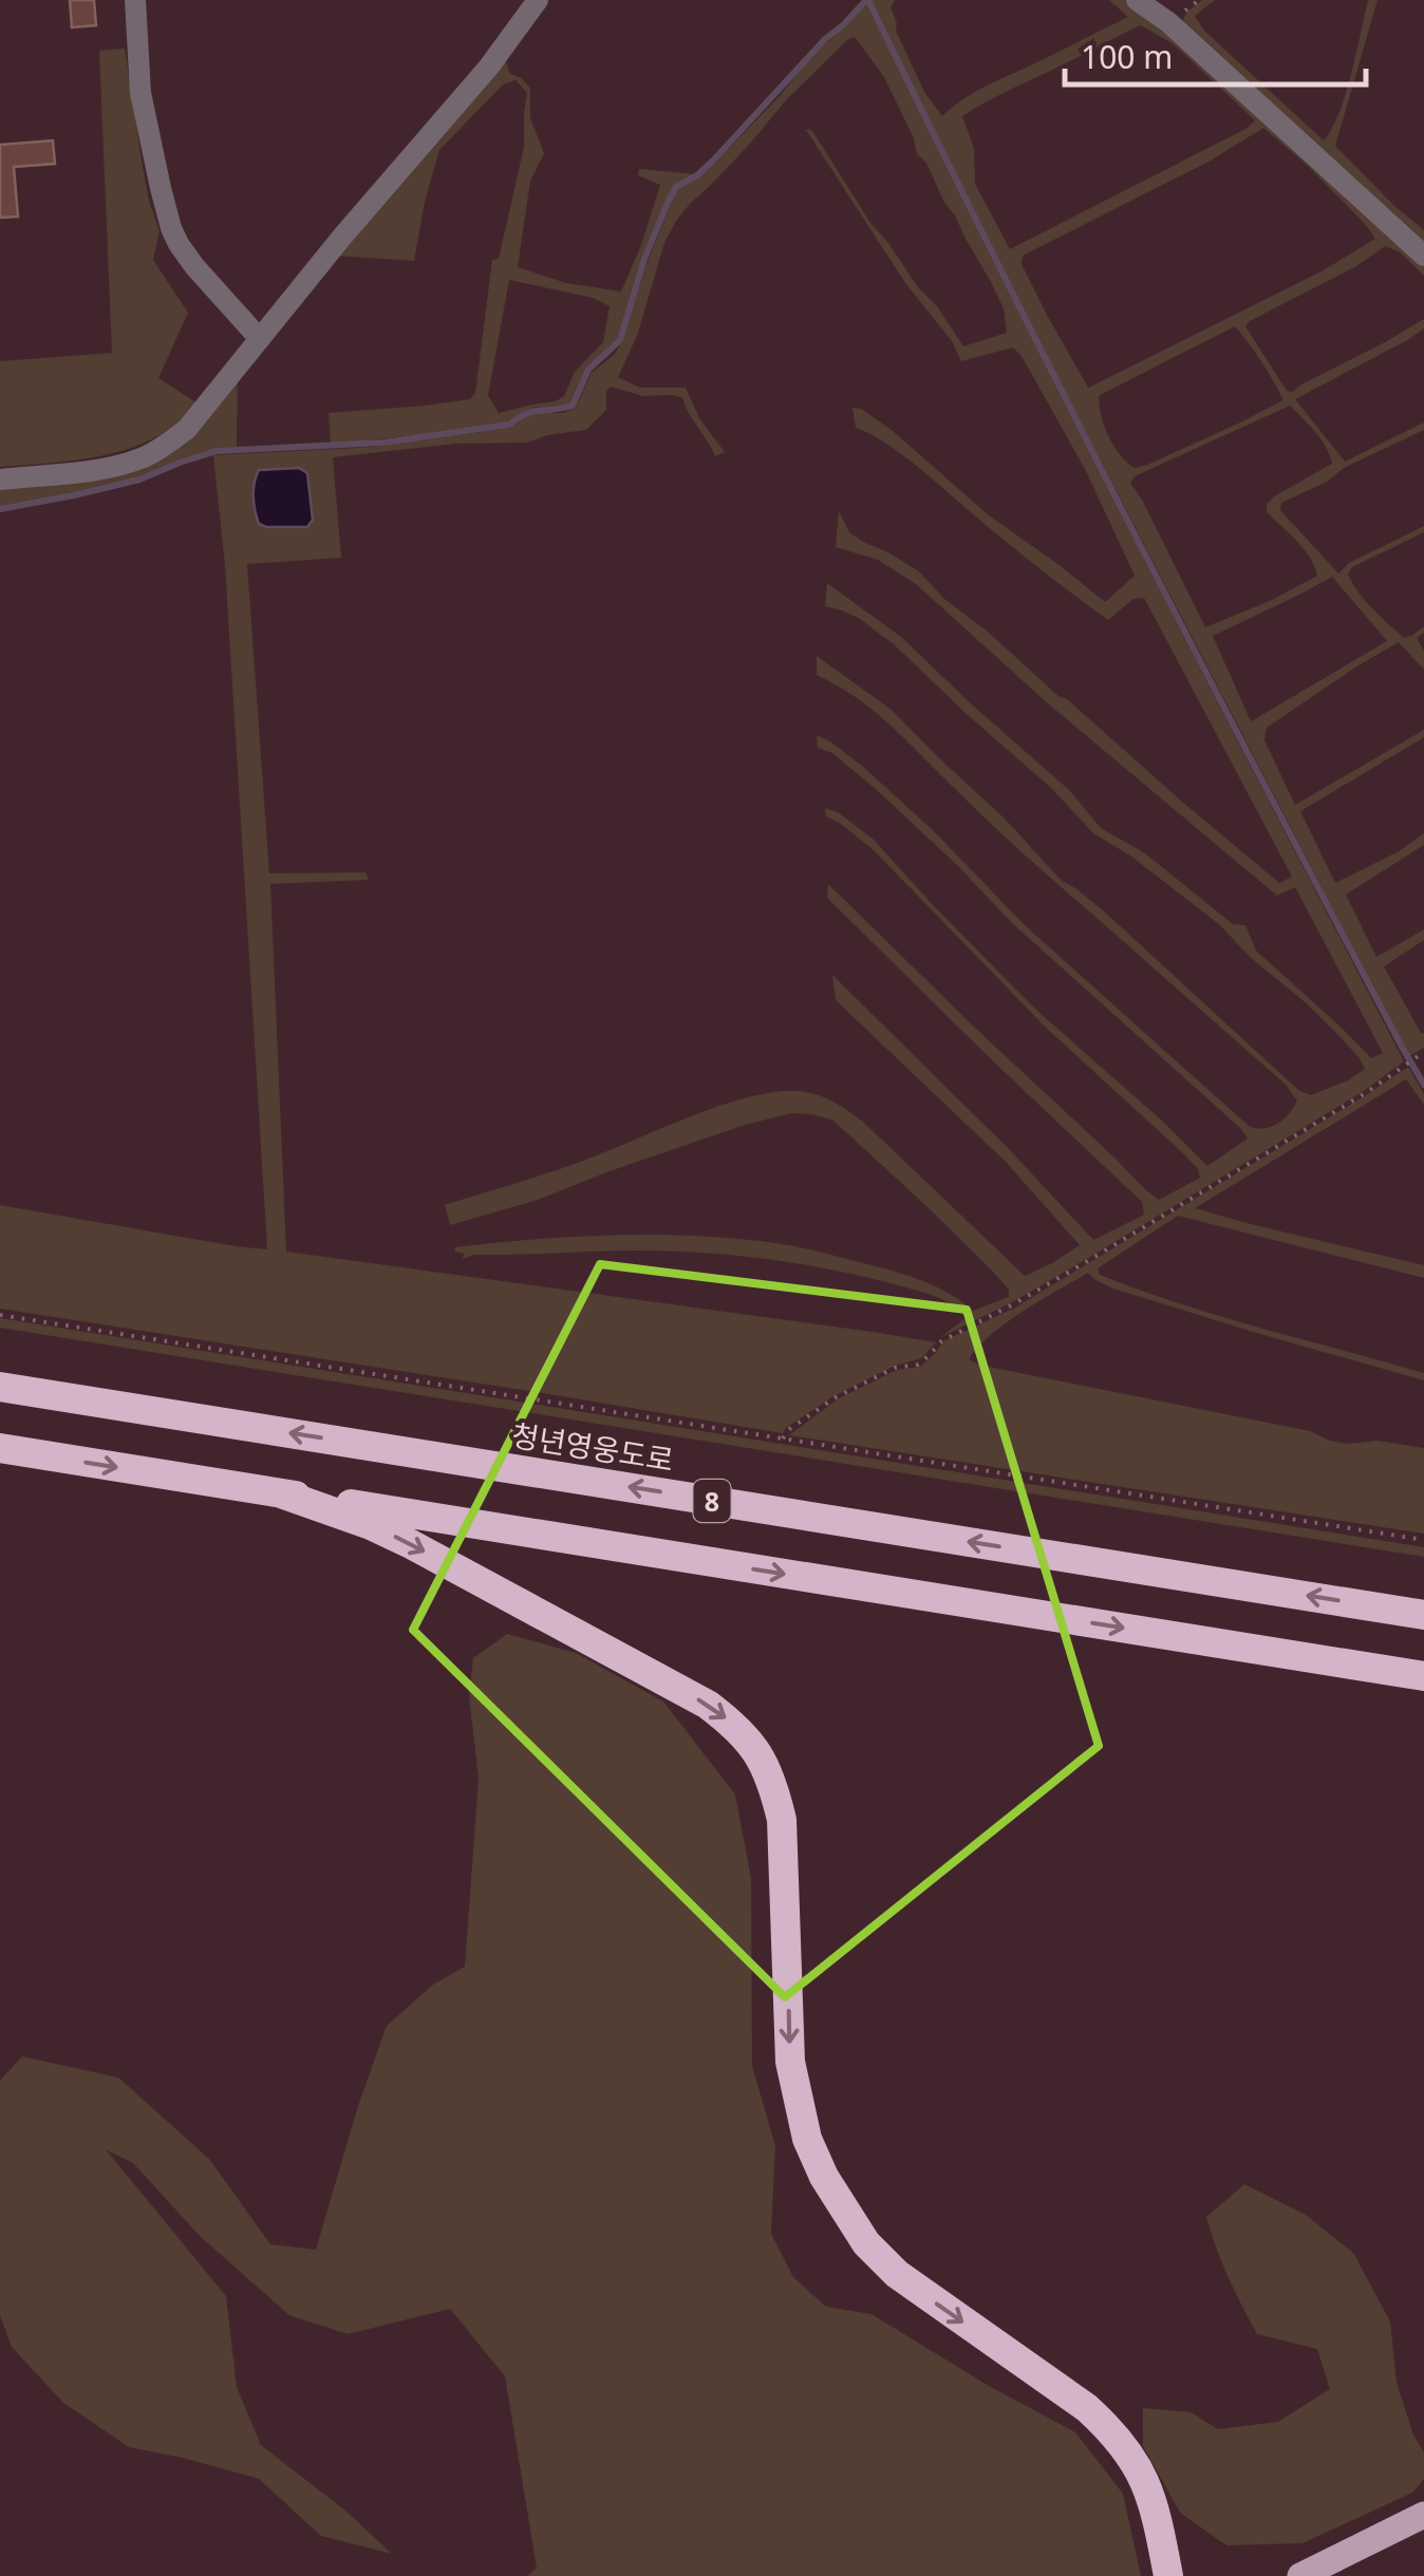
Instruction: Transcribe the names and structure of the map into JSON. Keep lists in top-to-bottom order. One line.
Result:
{"streets":{"highway":["청년영웅도로","8"]},"scale_bar":"100 m"}
